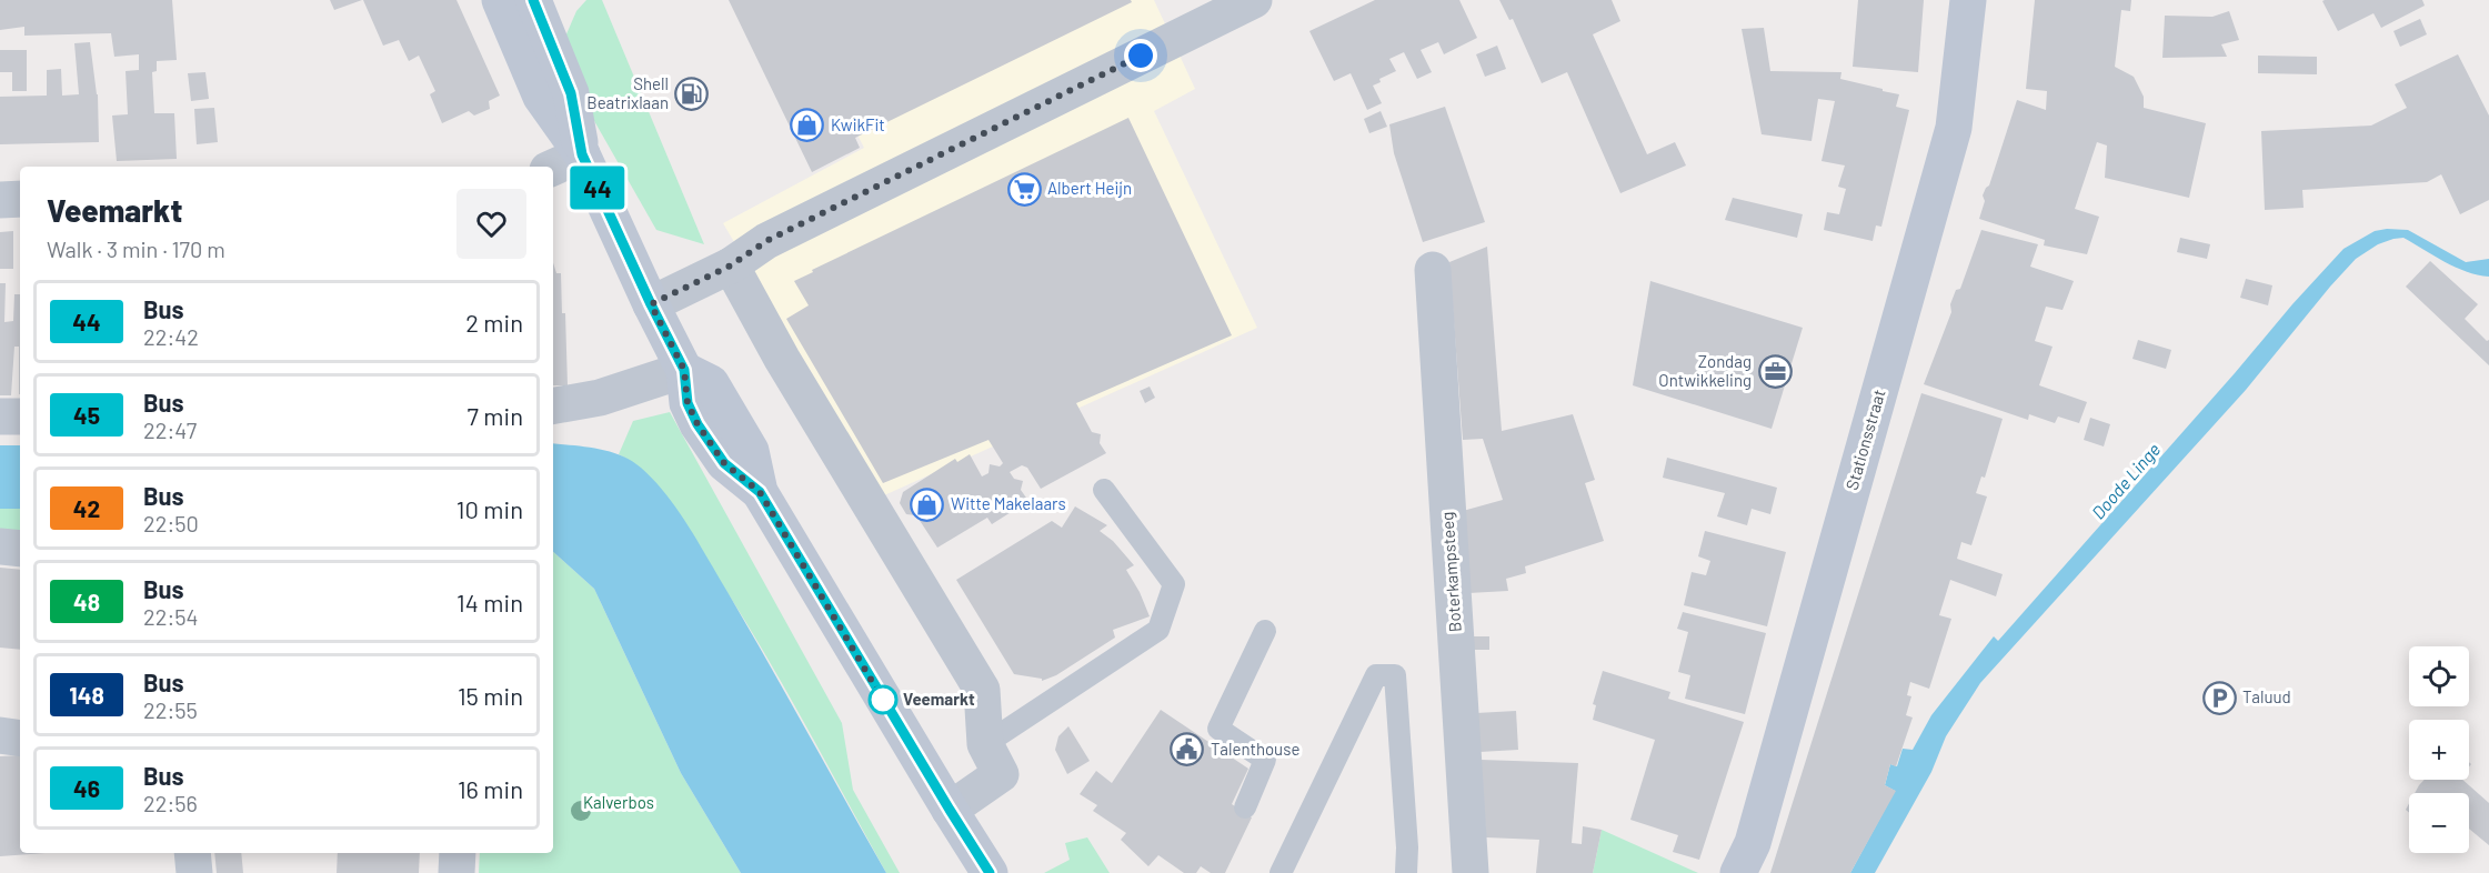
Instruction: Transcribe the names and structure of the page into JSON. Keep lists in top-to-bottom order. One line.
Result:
{"streets":{"street":["Stationsstraat","Boterkampsteeg"]},"water":["Doode Linge"],"parks":["Kalverbos"],"places":{"fuel station":["Shell Beatrixlaan"],"shop":["KwikFit","Witte Makelaars"],"supermarket":["Albert Heijn"],"office":["Zondag Ontwikkeling"],"parking":["Taluud"],"other":["Veemarkt"],"public building":["Talenthouse"]},"lines":["bus line 44"],"page":{"on_map":"44","heading":["Veemarkt","Walk · 3 min · 170 m"],"list":[{"mark":"44","name":"Bus","note":"22:42","value":"2 min"},{"mark":"45","name":"Bus","note":"22:47","value":"7 min"},{"mark":"42","name":"Bus","note":"22:50","value":"10 min"},{"mark":"48","name":"Bus","note":"22:54","value":"14 min"},{"mark":"148","name":"Bus","note":"22:55","value":"15 min"},{"mark":"46","name":"Bus","note":"22:56","value":"16 min"}],"map_buttons":["+","−"]}}
